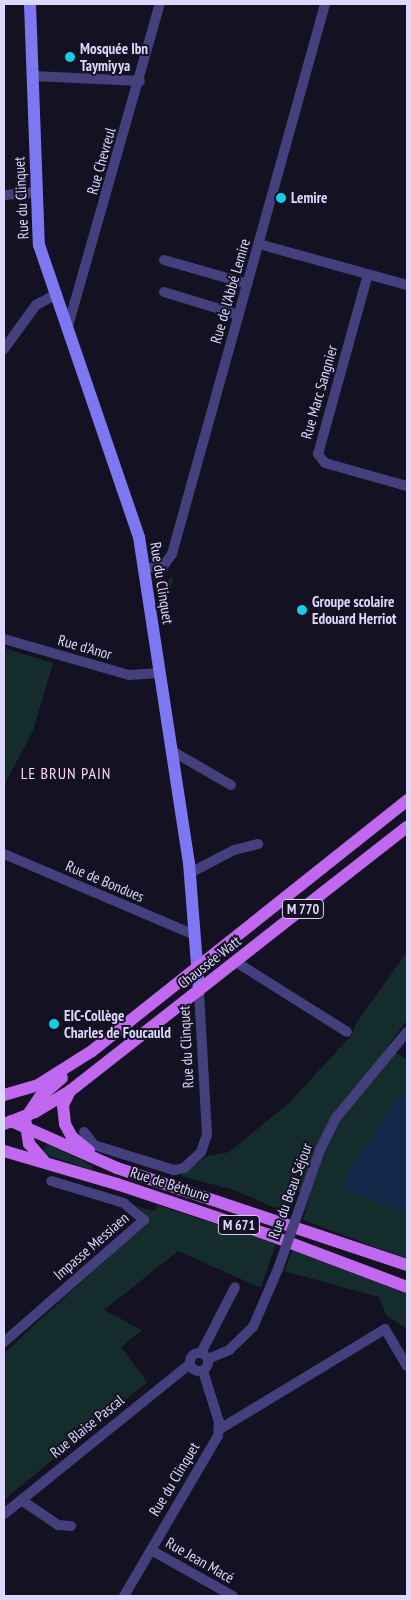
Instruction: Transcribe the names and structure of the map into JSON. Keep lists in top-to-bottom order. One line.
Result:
{"streets":{"main road":["M 770","Chaussée Watt","Rue de Béthune","M 671"],"street":["Rue Chevreul","Rue du Clinquet","Rue de l'Abbé Lemire","Rue Marc Sangnier","Rue d'Anor","Rue de Bondues","Rue du Beau Séjour","Impasse Messiaen","Rue Blaise Pascal","Rue Jean Macé"]},"crossings":[["Rue Chevreul","Rue du Clinquet"],["Rue du Clinquet","Rue de l'Abbé Lemire"],["Rue du Clinquet","Rue d'Anor"],["Rue du Clinquet","Rue de Bondues"],["Rue du Clinquet","Chaussée Watt"],["Rue du Clinquet","Rue de Béthune"],["Rue du Clinquet","Rue Jean Macé"],["Chaussée Watt","Rue de Béthune"],["Rue du Beau Séjour","Rue Blaise Pascal"]],"districts":["LE BRUN PAIN"],"places":["Mosquée Ibn Taymiyya","Lemire","Groupe scolaire Edouard Herriot","EIC-Collège Charles de Foucauld"]}
